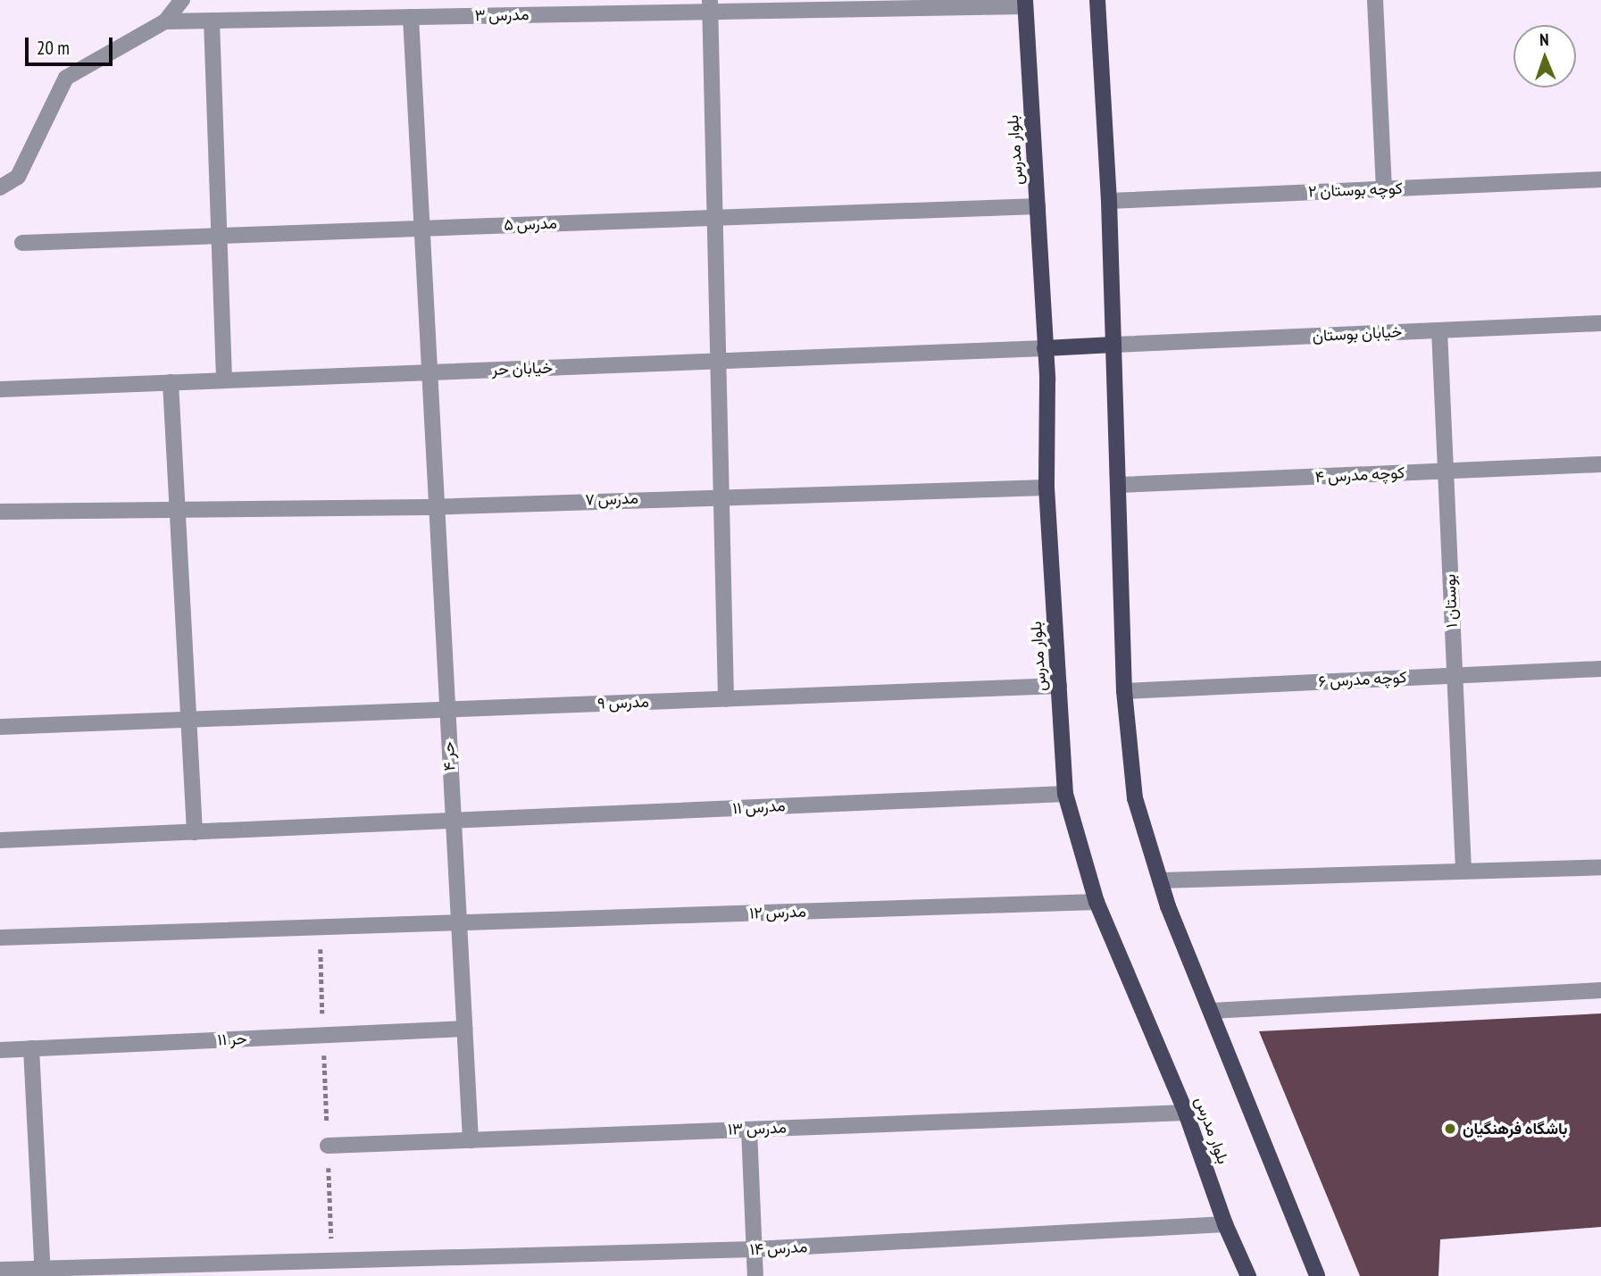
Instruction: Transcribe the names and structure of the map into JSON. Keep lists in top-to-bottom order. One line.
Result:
{"streets":{"main road":["بلوار مدرس"],"street":["مدرس ۳","کوچه بوستان ۲","مدرس ۵","خیابان بوستان","خیابان حر","کوچه مدرس ۴","مدرس ۷","بوستان ۱","کوچه مدرس ۶","مدرس ۹","حر ۴","مدرس ۱۱","مدرس ۱۲","حر ۱۱","مدرس ۱۳","مدرس ۱۴"]},"crossings":[["مدرس ۳","بلوار مدرس"],["مدرس ۳","حر ۴"],["بلوار مدرس","مدرس ۵"],["بلوار مدرس","خیابان حر"],["بلوار مدرس","مدرس ۷"],["بلوار مدرس","مدرس ۹"],["بلوار مدرس","مدرس ۱۱"],["بلوار مدرس","مدرس ۱۲"],["بلوار مدرس","مدرس ۱۳"],["بلوار مدرس","مدرس ۱۴"],["مدرس ۵","حر ۴"],["خیابان بوستان","بوستان ۱"],["خیابان حر","حر ۴"],["کوچه مدرس ۴","بوستان ۱"],["مدرس ۷","حر ۴"],["بوستان ۱","کوچه مدرس ۶"],["مدرس ۹","حر ۴"],["حر ۴","مدرس ۱۱"],["حر ۴","مدرس ۱۲"],["حر ۴","حر ۱۱"],["حر ۴","مدرس ۱۳"]],"places":["باشگاه فرهنگیان"],"scale_bar":"20 m","north":"top"}
